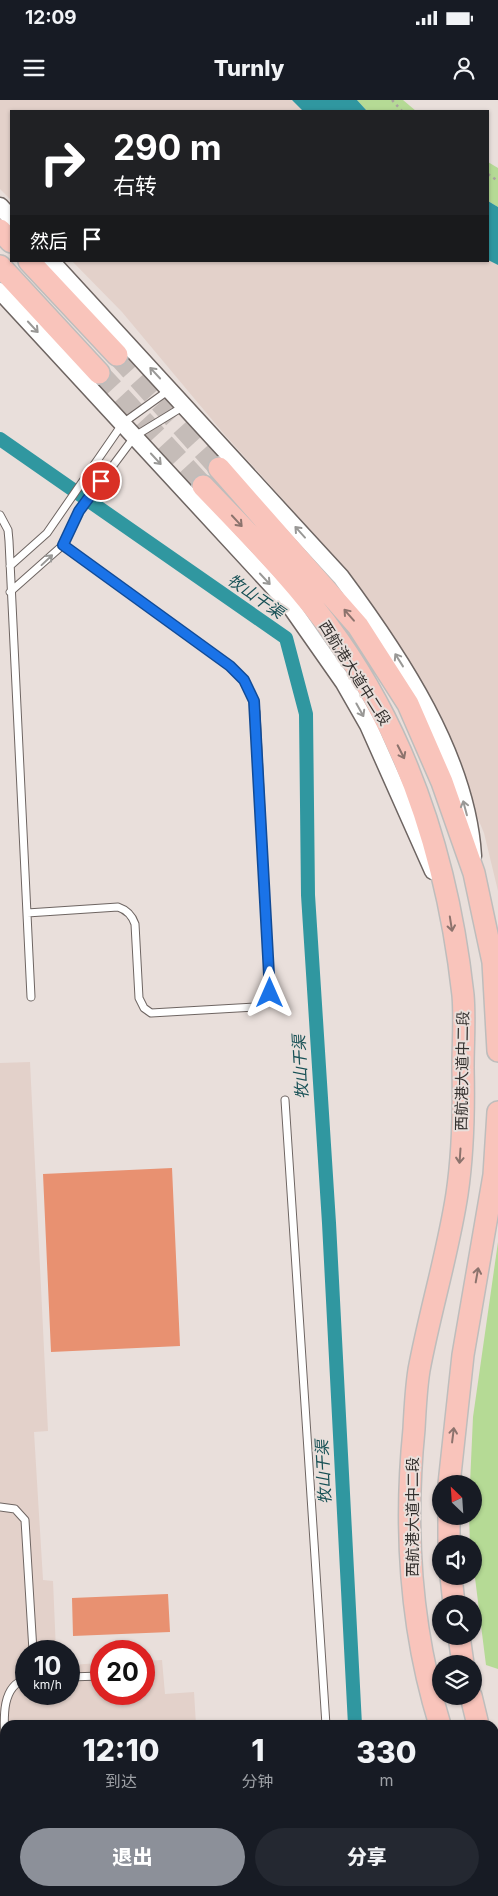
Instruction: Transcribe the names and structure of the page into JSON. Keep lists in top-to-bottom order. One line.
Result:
{"streets":{"main road":["西航港大道中二段"]},"water":["牧山干渠"],"north":"top left","page":{"status":"12:09","header":"Turnly","turn":["290 m","右转"],"then":"然后","speed":"10 km/h","limit":"20","eta":["12:10","到达","1","分钟","330","m"],"buttons":["退出","分享"]}}
